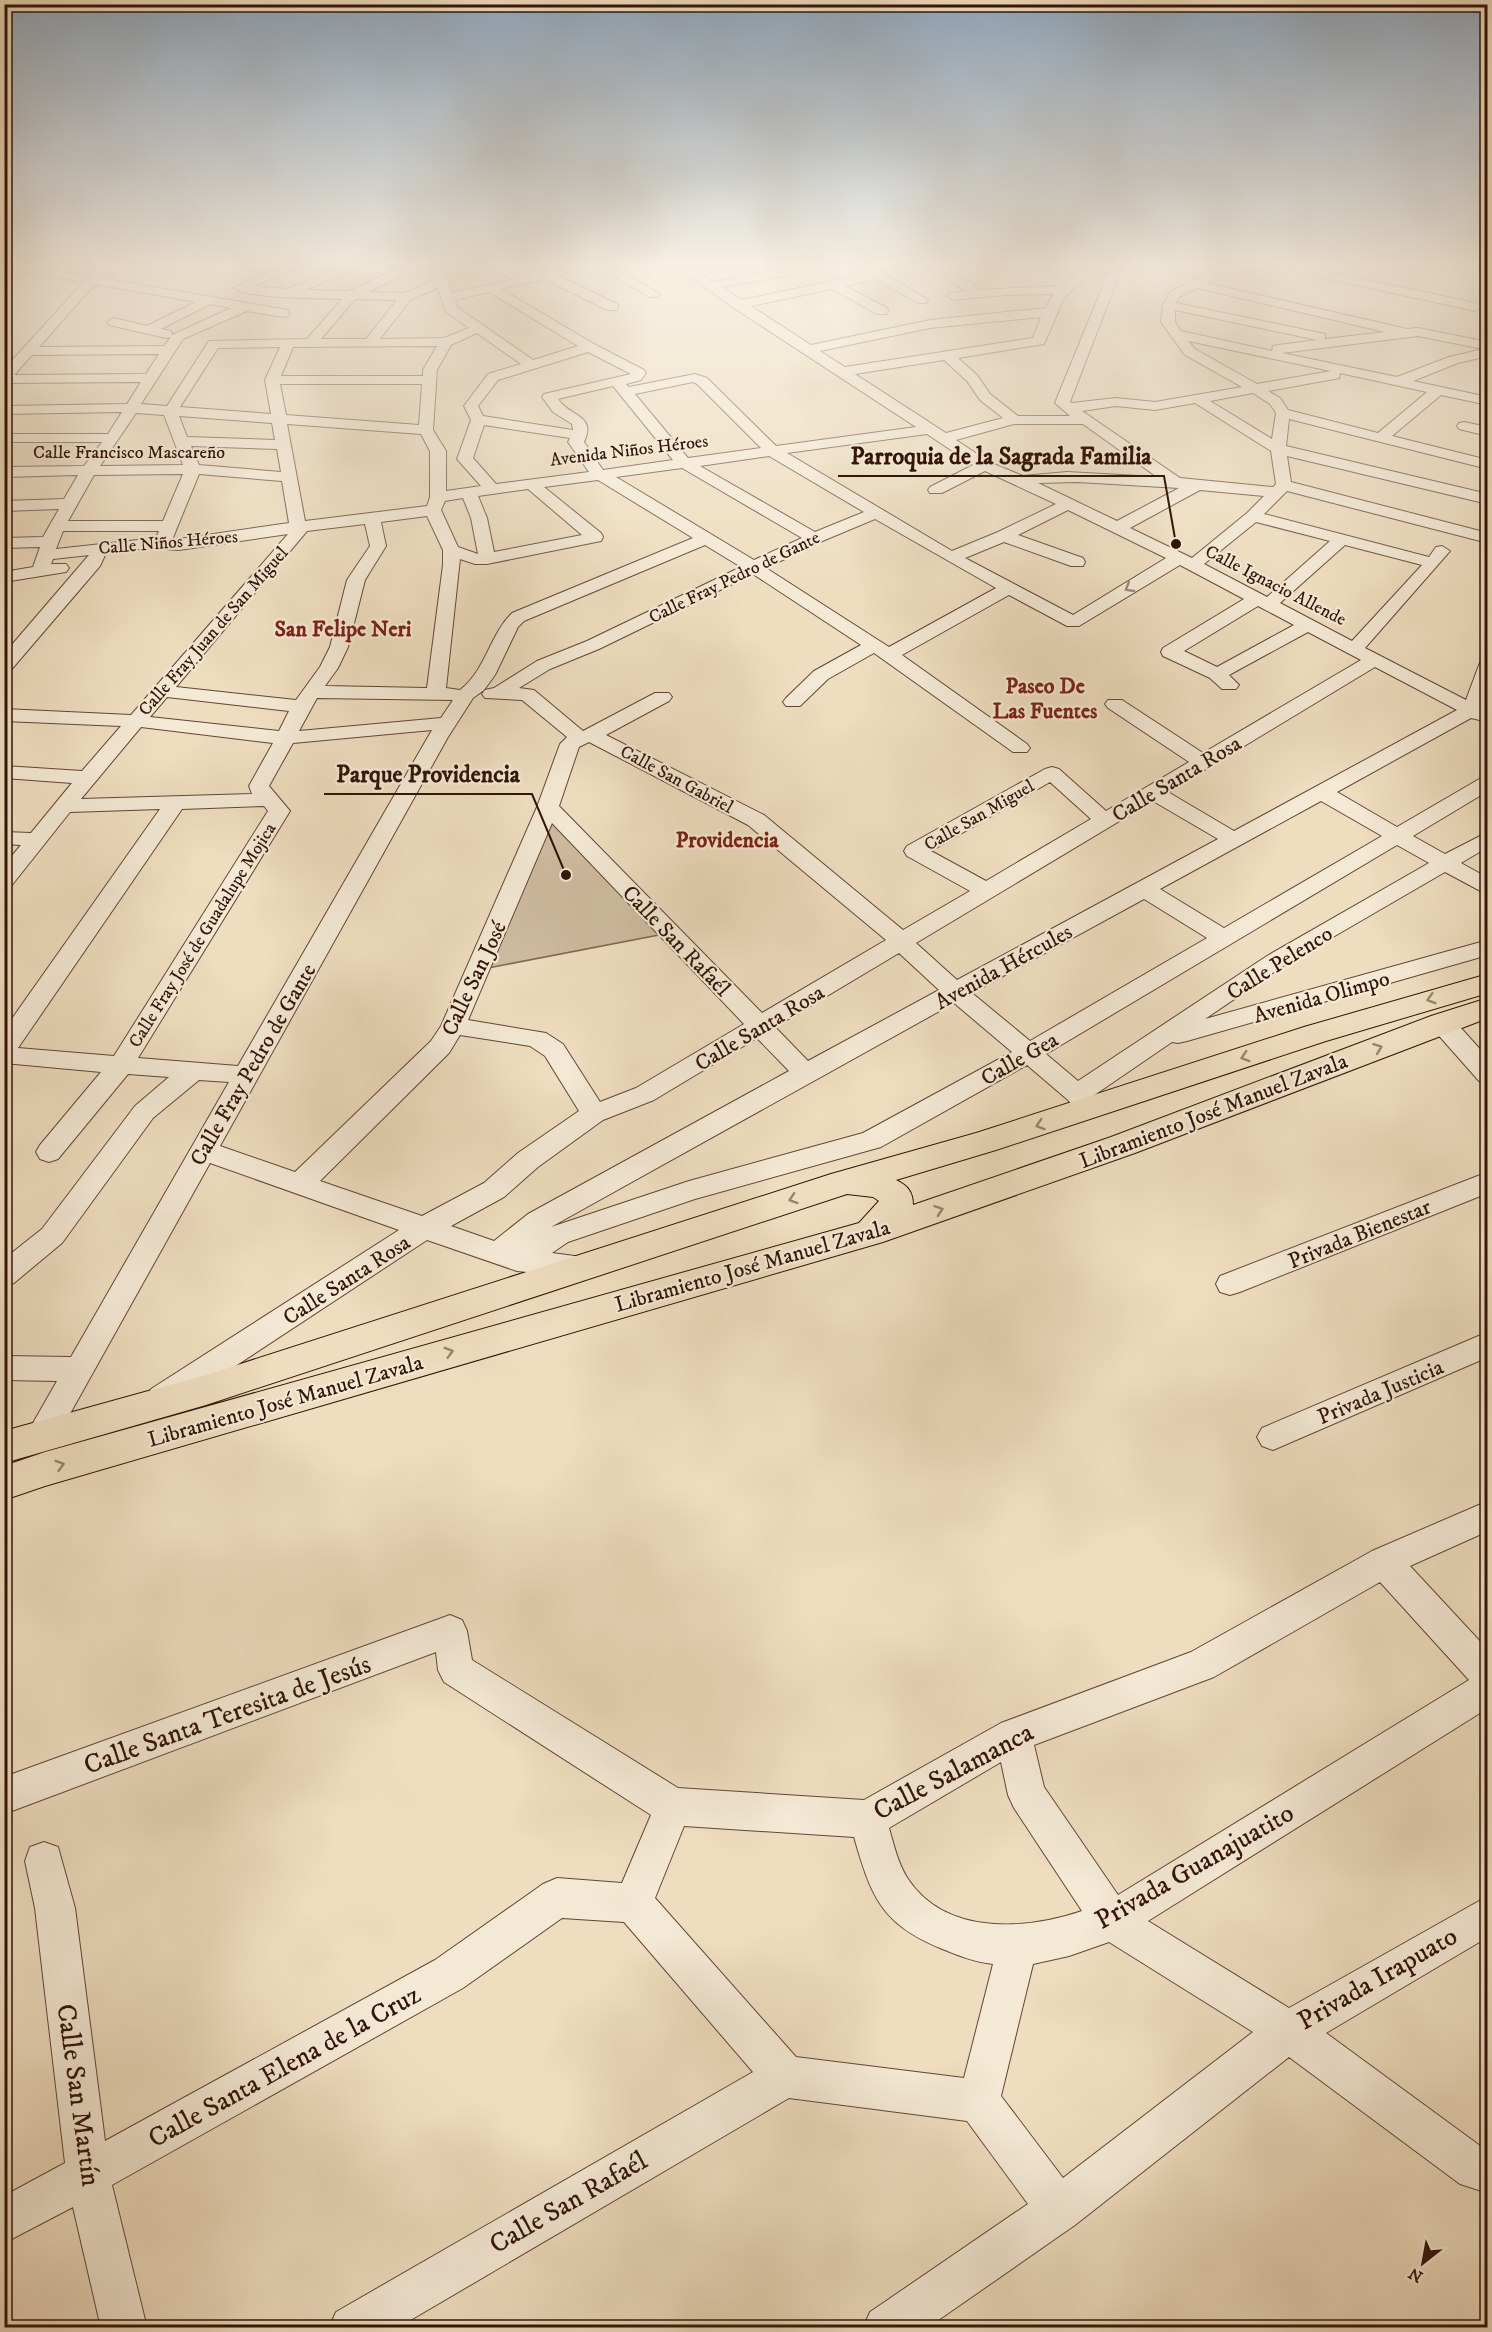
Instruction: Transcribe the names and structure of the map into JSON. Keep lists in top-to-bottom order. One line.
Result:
{"streets":{"main road":["Libramiento José Manuel Zavala"],"street":["Avenida Niños Héroes","Calle Francisco Mascareño","Calle Niños Héroes","Calle Fray Pedro de Gante","Calle Ignacio Allende","Calle Fray Juan de San Miguel","Calle Santa Rosa","Calle San Gabriel","Calle San Miguel","Calle Fray José de Guadalupe Mojica","Calle San Rafaél","Calle Pelenco","Avenida Hércules","Calle San José","Avenida Olimpo","Calle Gea","Privada Bienestar","Privada Justicia","Calle Santa Teresita de Jesús","Calle Salamanca","Privada Guanajuatito","Privada Irapuato","Calle Santa Elena de la Cruz","Calle San Martín"]},"crossings":[["Avenida Niños Héroes","Calle Niños Héroes"],["Avenida Niños Héroes","Calle Ignacio Allende"],["Calle Francisco Mascareño","Calle Fray Juan de San Miguel"],["Calle Niños Héroes","Calle Fray Juan de San Miguel"],["Calle Niños Héroes","Calle Fray José de Guadalupe Mojica"],["Calle Fray Pedro de Gante","Calle San Gabriel"],["Calle Fray Pedro de Gante","Libramiento José Manuel Zavala"],["Calle Ignacio Allende","Calle Santa Rosa"],["Calle Ignacio Allende","Avenida Hércules"],["Calle Fray Juan de San Miguel","Calle San Gabriel"],["Calle Santa Rosa","Calle San Gabriel"],["Calle Santa Rosa","Calle San Miguel"],["Calle Santa Rosa","Calle San Rafaél"],["Calle Santa Rosa","Libramiento José Manuel Zavala"],["Calle San Gabriel","Calle Fray José de Guadalupe Mojica"],["Calle San Gabriel","Calle Pelenco"],["Calle San Gabriel","Avenida Hércules"],["Calle San Gabriel","Calle San José"],["Calle San Gabriel","Calle Gea"],["Calle San Gabriel","Libramiento José Manuel Zavala"],["Calle San Rafaél","Avenida Hércules"],["Calle San Rafaél","Calle San José"],["Calle Pelenco","Avenida Olimpo"],["Calle Pelenco","Libramiento José Manuel Zavala"],["Avenida Hércules","Calle Gea"],["Calle Santa Teresita de Jesús","Calle Salamanca"],["Calle Salamanca","Privada Guanajuatito"],["Calle Salamanca","Privada Irapuato"],["Privada Guanajuatito","Privada Irapuato"],["Calle Santa Elena de la Cruz","Calle San Martín"]],"districts":["San Felipe Neri","Paseo De Las Fuentes","Providencia"],"places":["Parroquia de la Sagrada Familia","Parque Providencia"],"north":"bottom left"}
